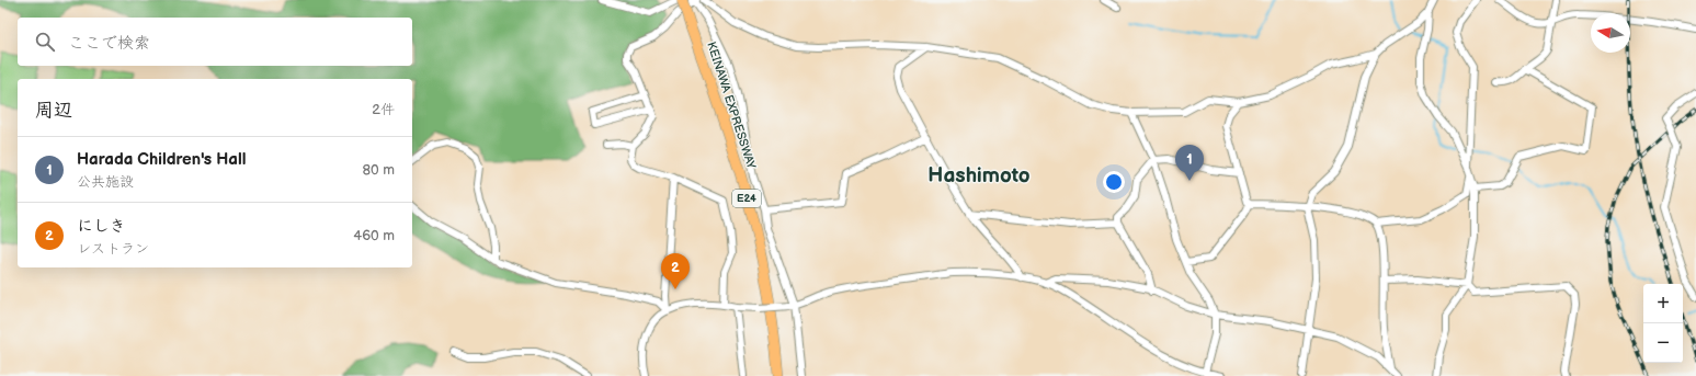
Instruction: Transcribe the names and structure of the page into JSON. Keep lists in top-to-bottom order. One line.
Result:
{"streets":{"highway":["KEINAWA EXPRESSWAY","E24"]},"districts":["Hashimoto"],"north":"left","page":{"search":"ここで検索","heading":["周辺","2件"],"list":[{"mark":"1","name":"Harada Children's Hall","note":"公共施設","value":"80 m"},{"mark":"2","name":"にしき","note":"レストラン","value":"460 m"}],"pins":["1","2"],"map_buttons":["+","−"]}}
